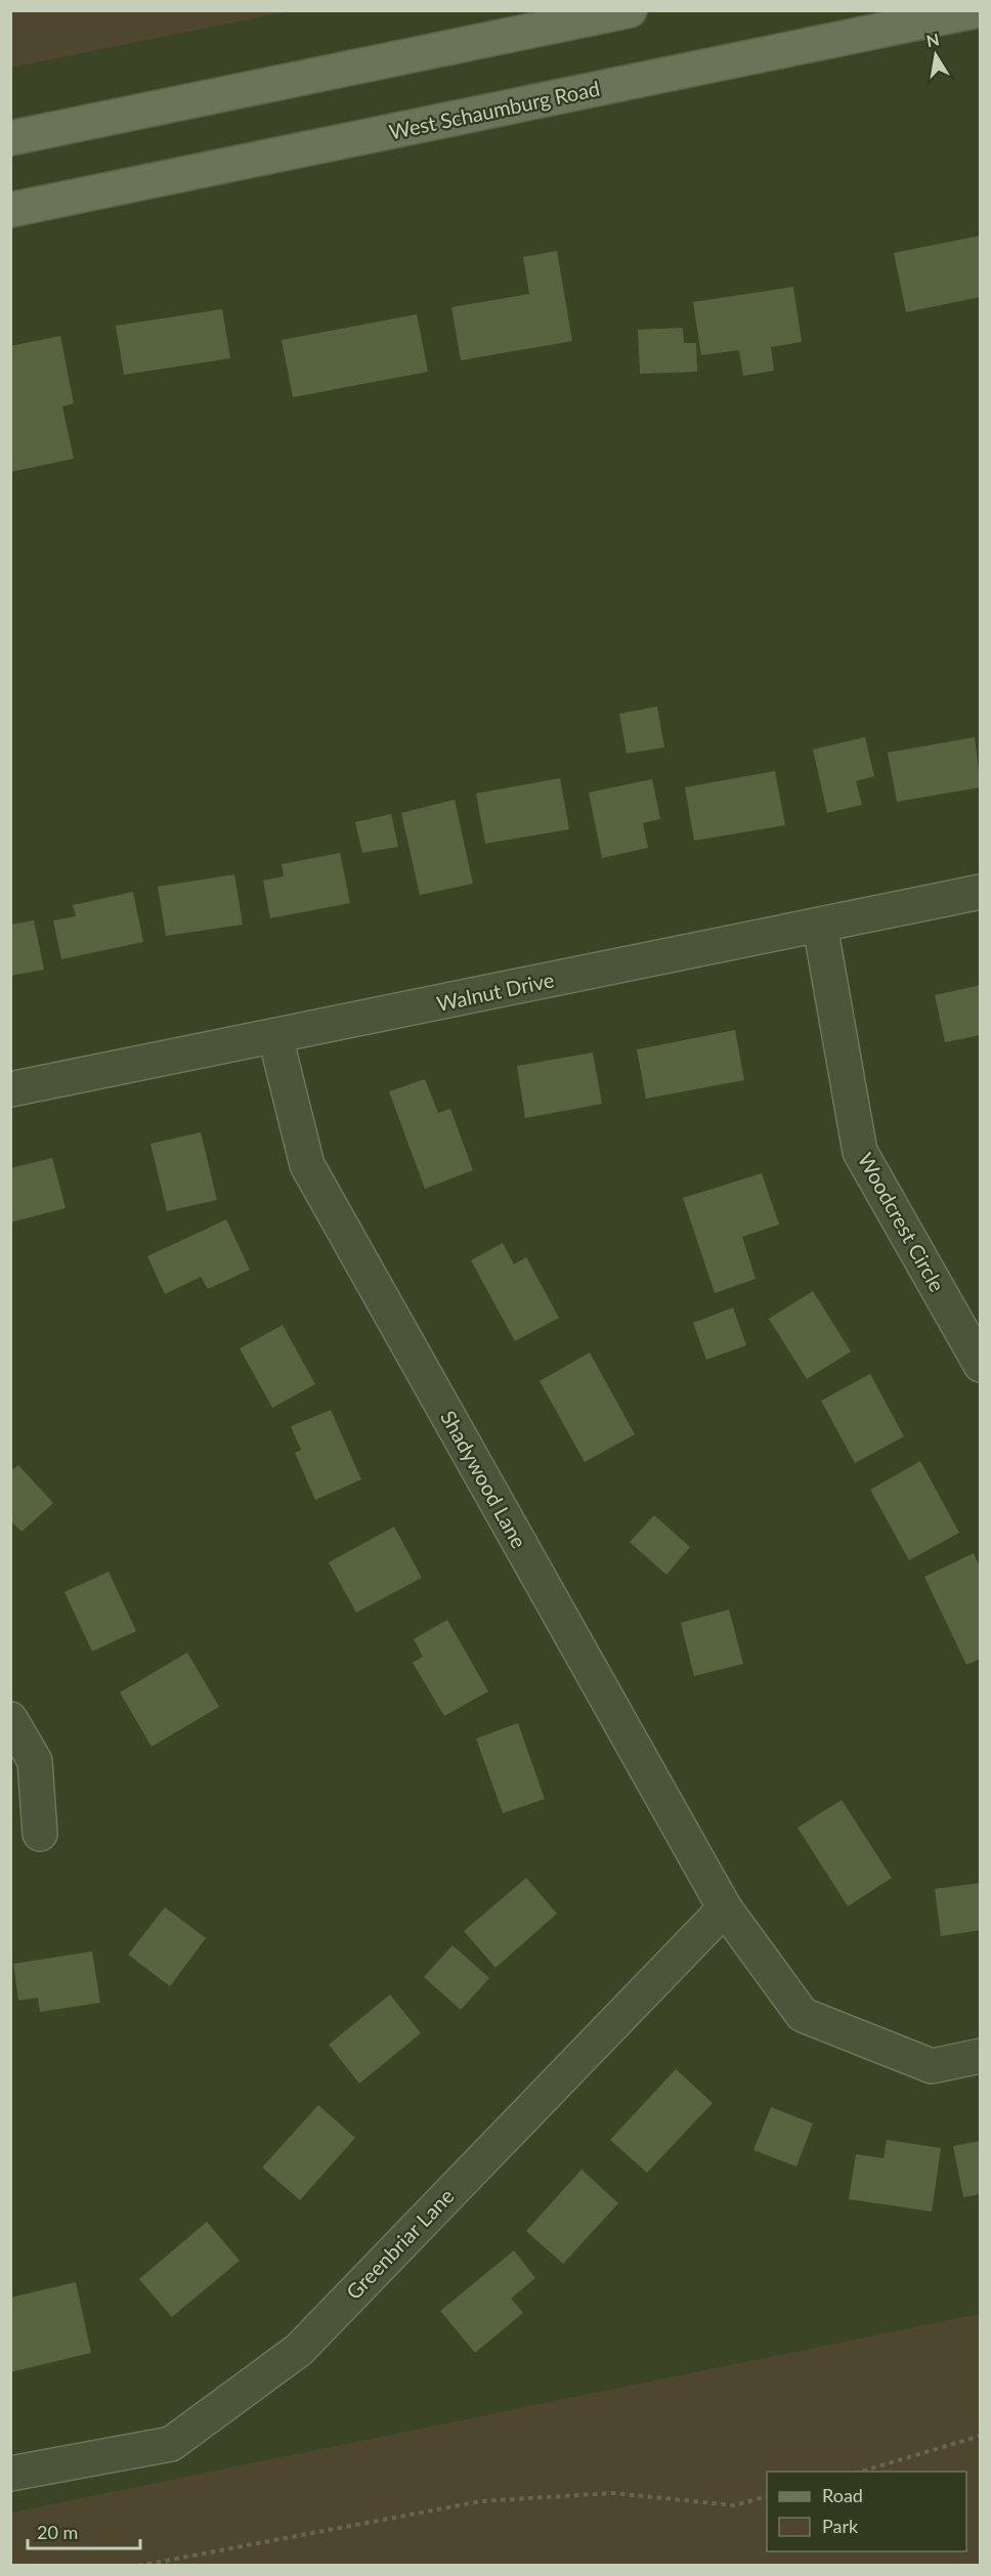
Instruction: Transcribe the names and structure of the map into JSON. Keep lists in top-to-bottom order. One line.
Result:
{"streets":{"main road":["West Schaumburg Road"],"street":["Walnut Drive","Woodcrest Circle","Shadywood Lane","Greenbriar Lane"]},"crossings":[["Walnut Drive","Woodcrest Circle"],["Walnut Drive","Shadywood Lane"],["Shadywood Lane","Greenbriar Lane"]],"legend":["Road","Park"],"scale_bar":"20 m","north":"top"}
